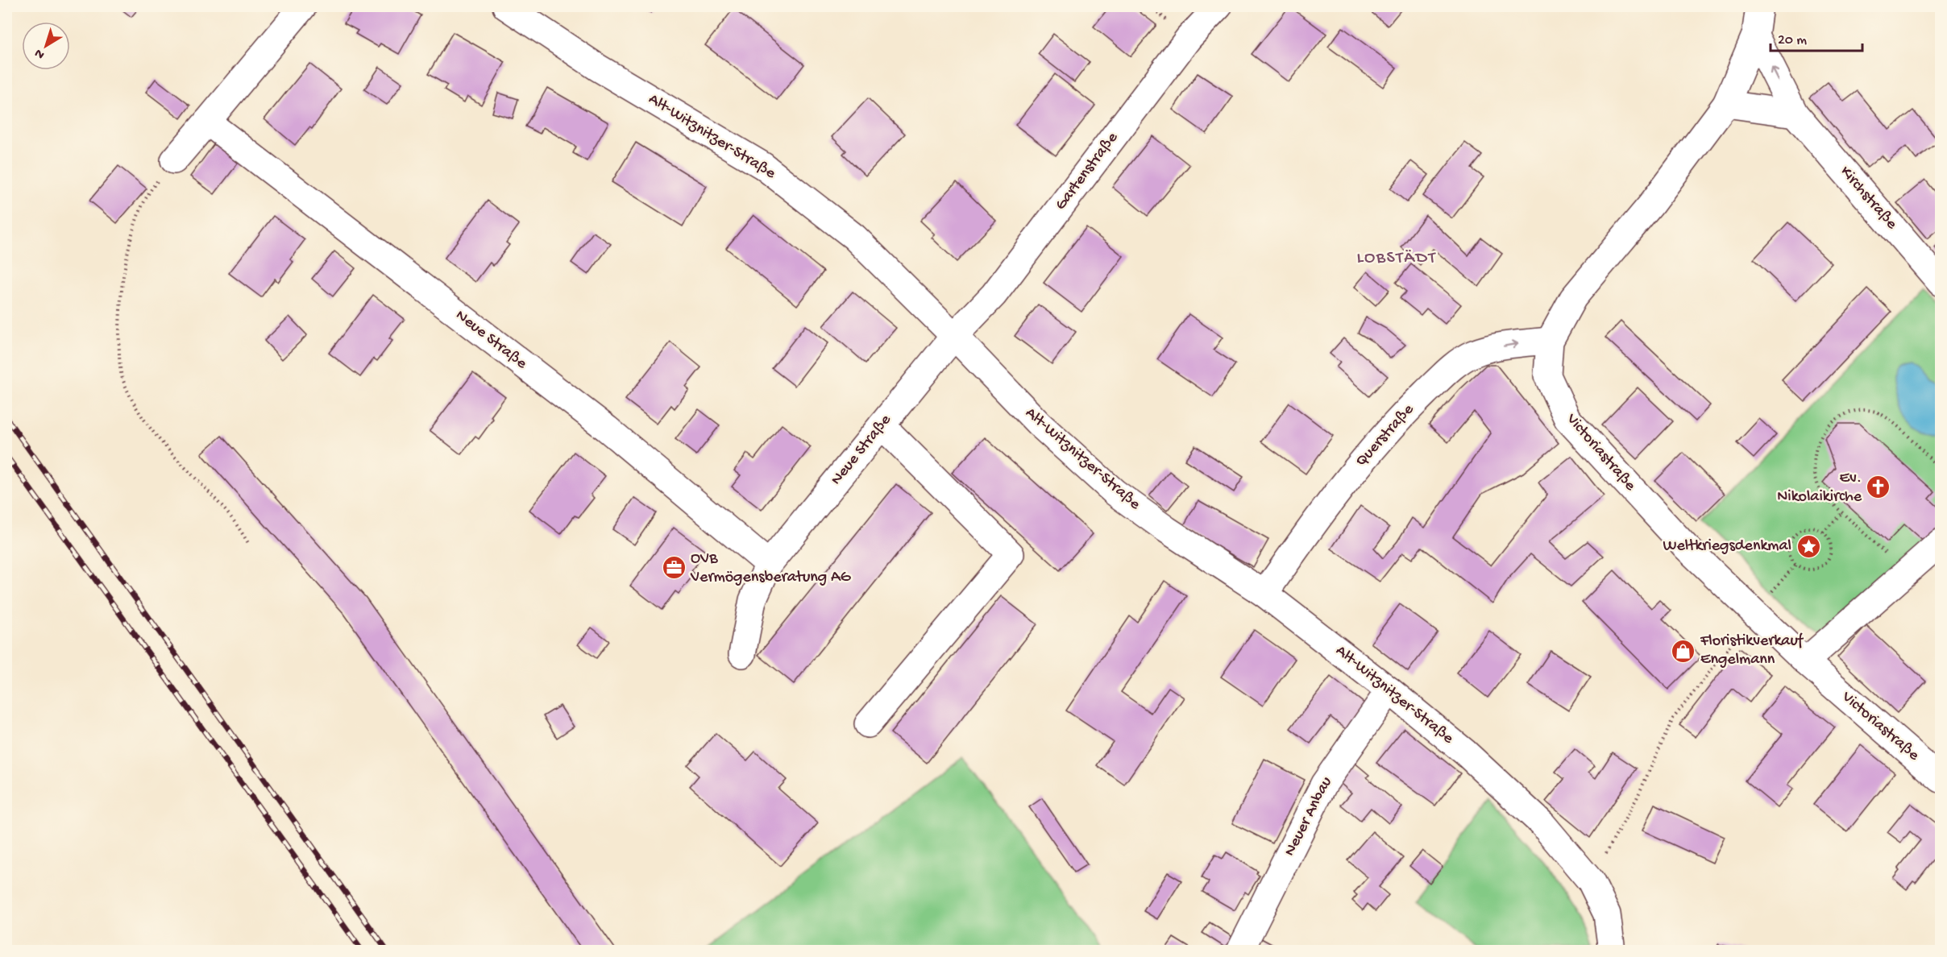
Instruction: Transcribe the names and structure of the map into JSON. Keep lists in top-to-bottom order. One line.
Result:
{"streets":{"street":["Alt-Witznitzer-Straße","Gartenstraße","Kirchstraße","Neue Straße","Querstraße","Victoriastraße","Neuer Anbau"]},"crossings":[["Alt-Witznitzer-Straße","Gartenstraße"],["Alt-Witznitzer-Straße","Neue Straße"],["Alt-Witznitzer-Straße","Querstraße"],["Alt-Witznitzer-Straße","Neuer Anbau"],["Gartenstraße","Neue Straße"],["Kirchstraße","Victoriastraße"],["Querstraße","Victoriastraße"]],"one_way":["Querstraße"],"districts":["LOBSTÄDT"],"places":{"church":["Ev. Nikolaikirche"],"place":["Weltkriegsdenkmal"],"office":["OVB Vermögensberatung AG"],"shop":["Floristikverkauf Engelmann"]},"scale_bar":"20 m","north":"bottom left"}
